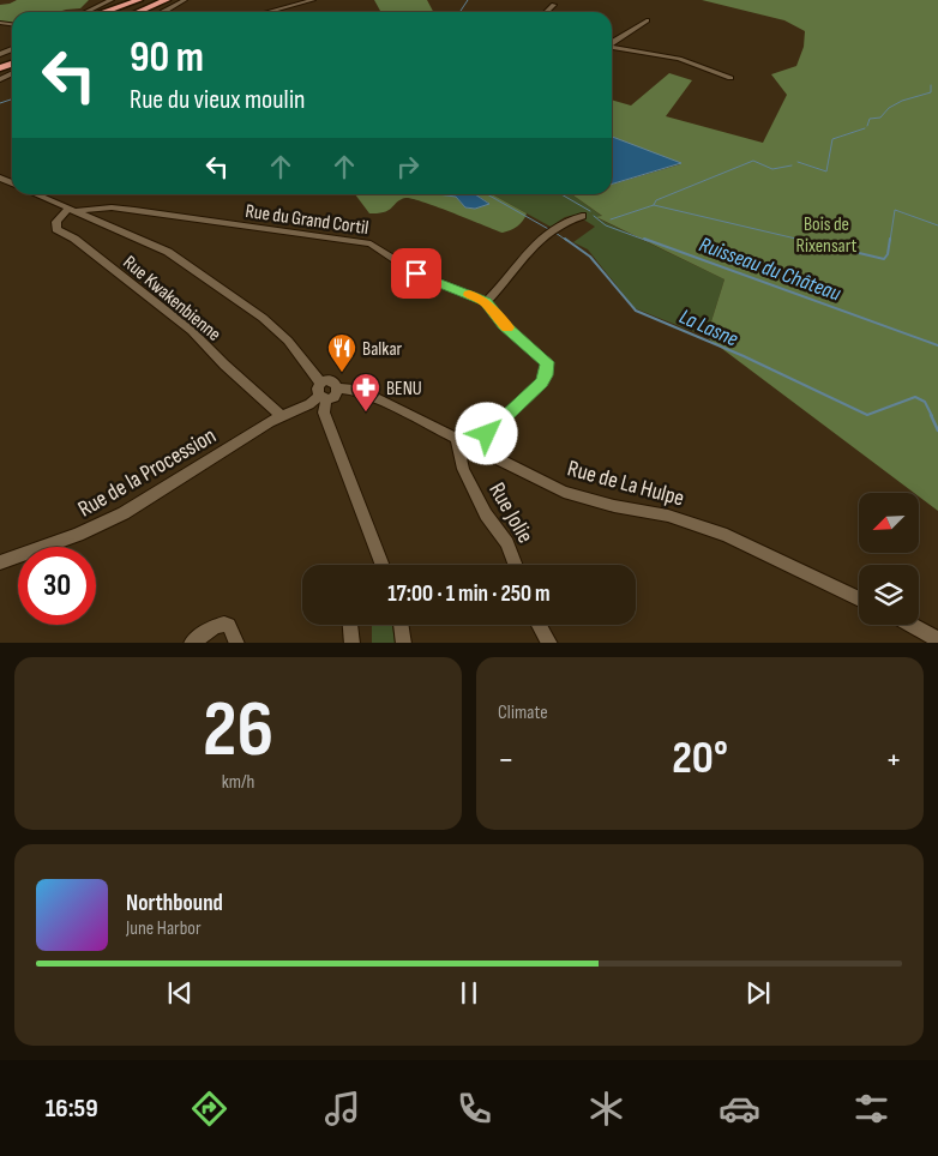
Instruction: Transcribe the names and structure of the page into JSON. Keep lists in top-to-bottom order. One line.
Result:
{"streets":{"street":["Rue du Grand Cortil","Rue Kwakenbienne","Rue de la Procession","Rue de La Hulpe","Rue Jolie"]},"crossings":[["Rue du Grand Cortil","Rue Kwakenbienne"],["Rue Kwakenbienne","Rue de la Procession"],["Rue de la Procession","Rue de La Hulpe"],["Rue de La Hulpe","Rue Jolie"]],"water":["Ruisseau du Château","La Lasne"],"parks":["Bois de Rixensart"],"places":{"restaurant":["Balkar"],"pharmacy":["BENU"]},"north":"bottom left","page":{"turn":["90 m","Rue du vieux moulin"],"limit":"30","trip":"17:00 · 1 min · 250 m","tile":[["26","km/h"],"Climate"],"heat":["−","20°","+"],"song":["Northbound","June Harbor"],"tabs":"16:59"}}
